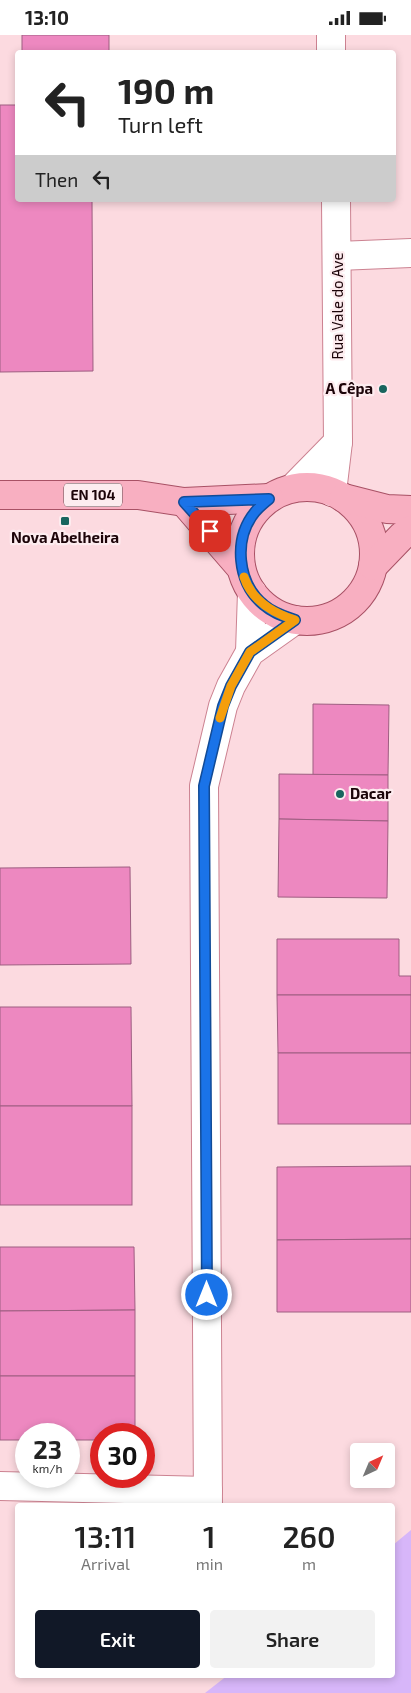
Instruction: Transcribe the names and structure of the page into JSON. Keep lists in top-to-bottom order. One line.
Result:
{"streets":{"main road":["EN 104"],"street":["Rua Vale do Ave"]},"crossings":[["Rua Vale do Ave","EN 104"]],"places":{"other":["A Cêpa","Dacar"],"transit":["Nova Abelheira"]},"north":"top right","page":{"status":"13:10","turn":["190 m","Turn left"],"then":"Then","speed":"23 km/h","limit":"30","eta":["13:11","Arrival","1","min","260","m"],"buttons":["Exit","Share"]}}
